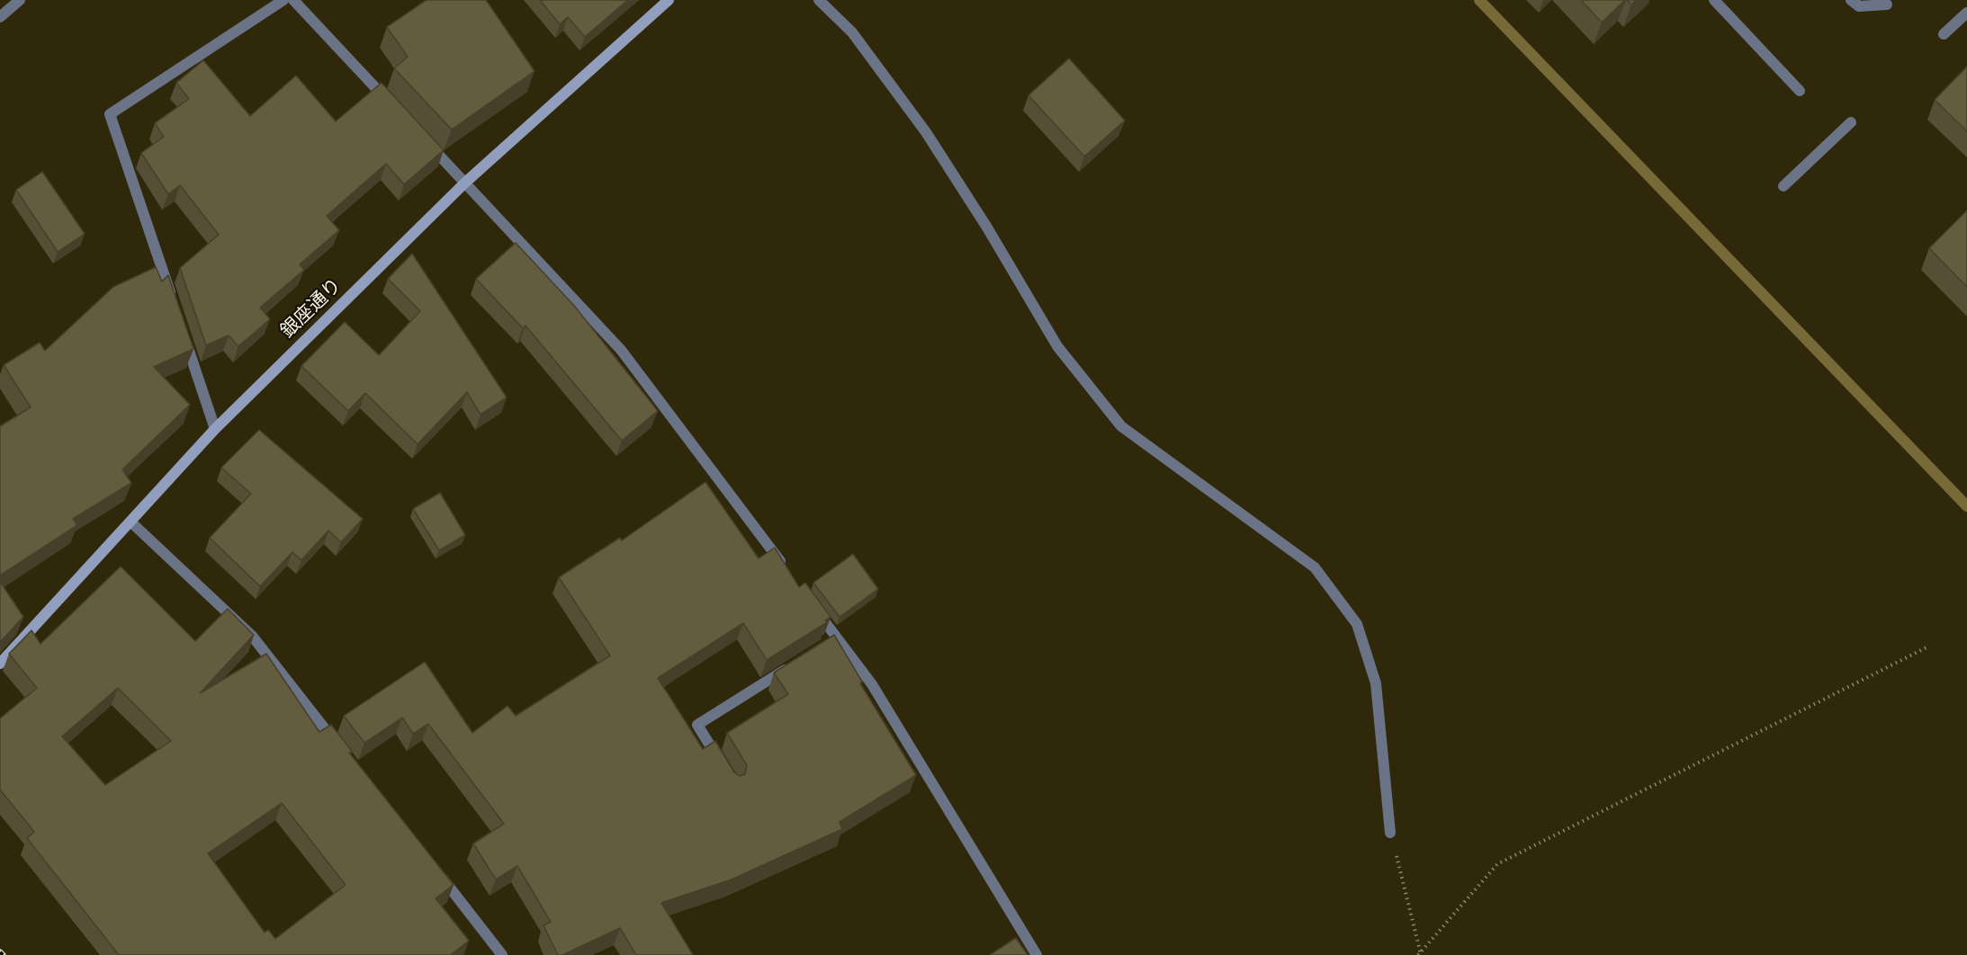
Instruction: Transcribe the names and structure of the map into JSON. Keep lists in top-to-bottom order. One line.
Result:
{"streets":{"street":["銀座通り"]}}
